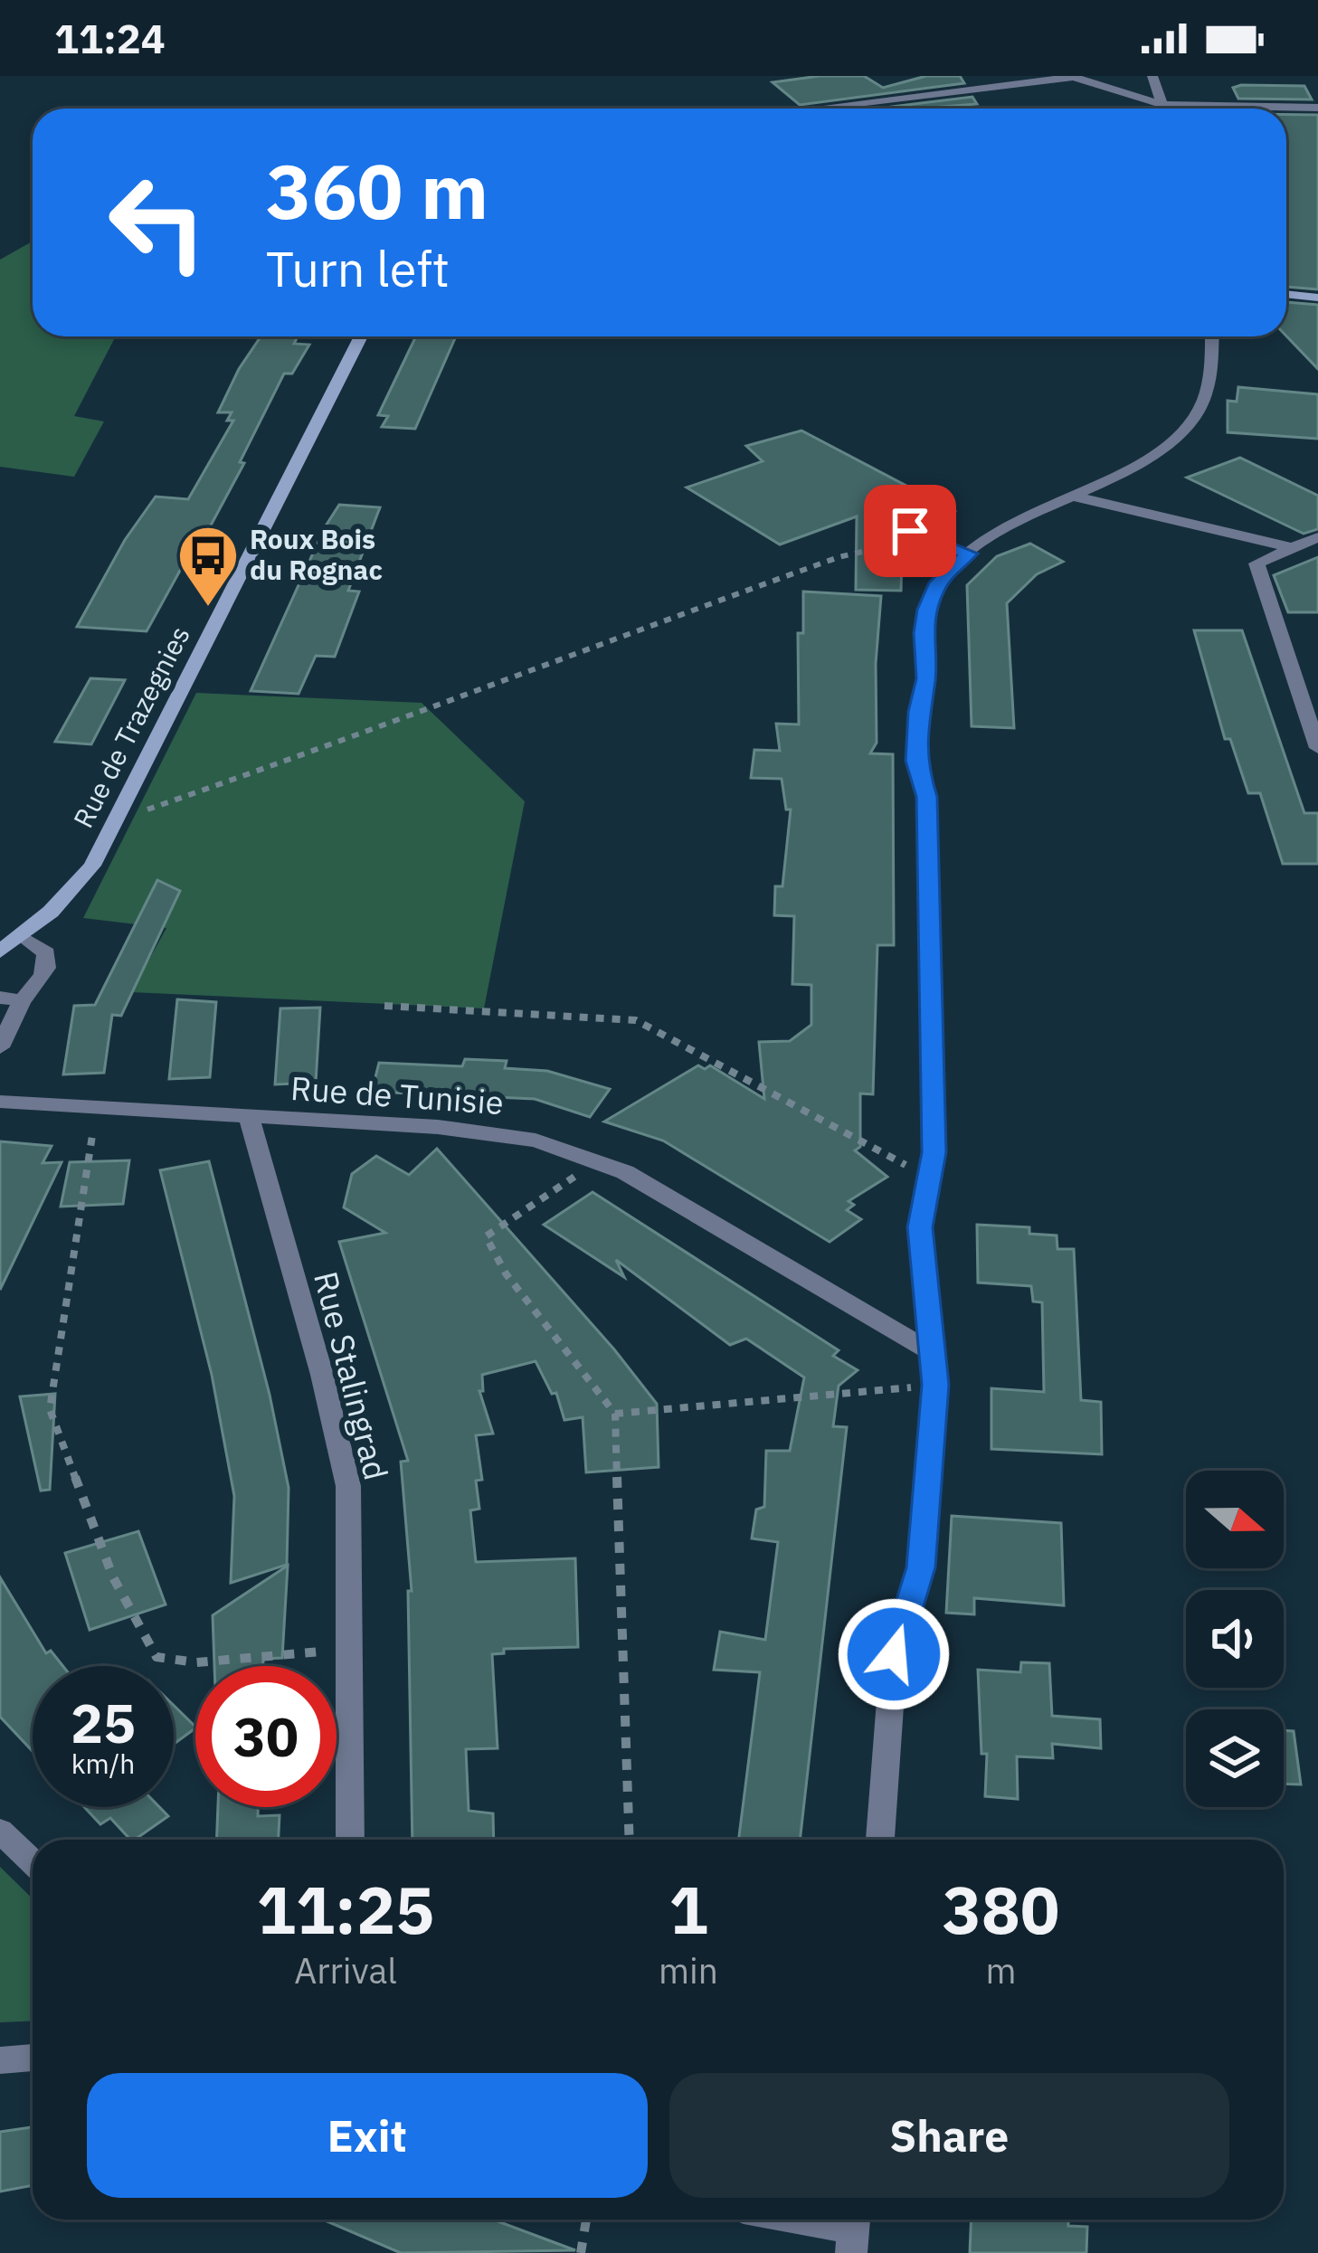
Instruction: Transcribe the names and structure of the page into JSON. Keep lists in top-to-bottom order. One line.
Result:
{"streets":{"main road":["Rue de Trazegnies"],"street":["Rue de Tunisie","Rue Stalingrad"]},"crossings":[["Rue de Tunisie","Rue Stalingrad"]],"places":{"bus stop":["Roux Bois du Rognac"]},"north":"right","page":{"status":"11:24","turn":["360 m","Turn left"],"speed":"25 km/h","limit":"30","eta":["11:25","Arrival","1","min","380","m"],"buttons":["Exit","Share"]}}
